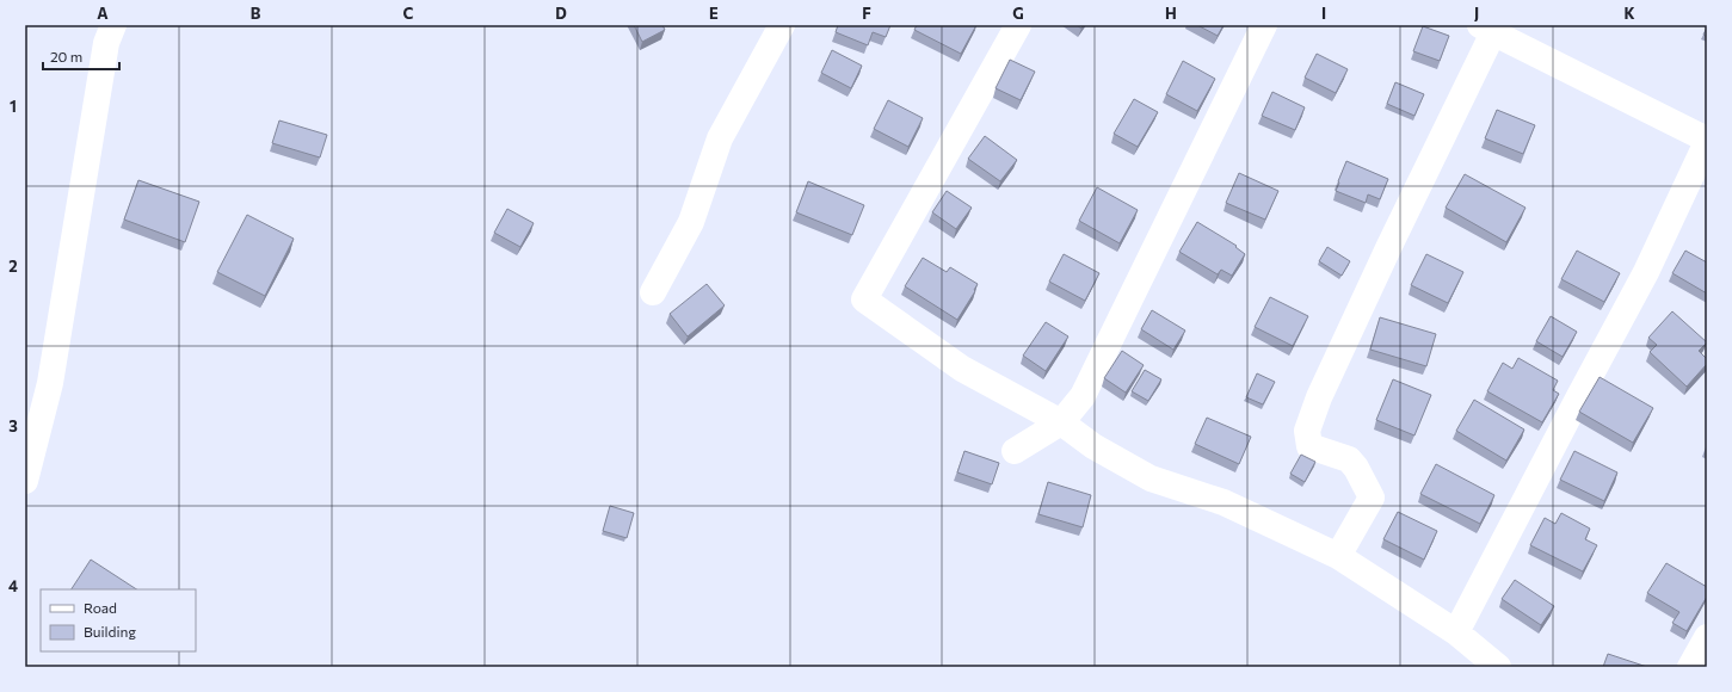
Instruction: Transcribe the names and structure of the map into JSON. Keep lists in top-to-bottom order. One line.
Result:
{"legend":["Road","Building"],"scale_bar":"20 m","grid":{"columns":["A","B","C","D","E","F","G","H","I","J","K"],"rows":["1","2","3","4"]}}
